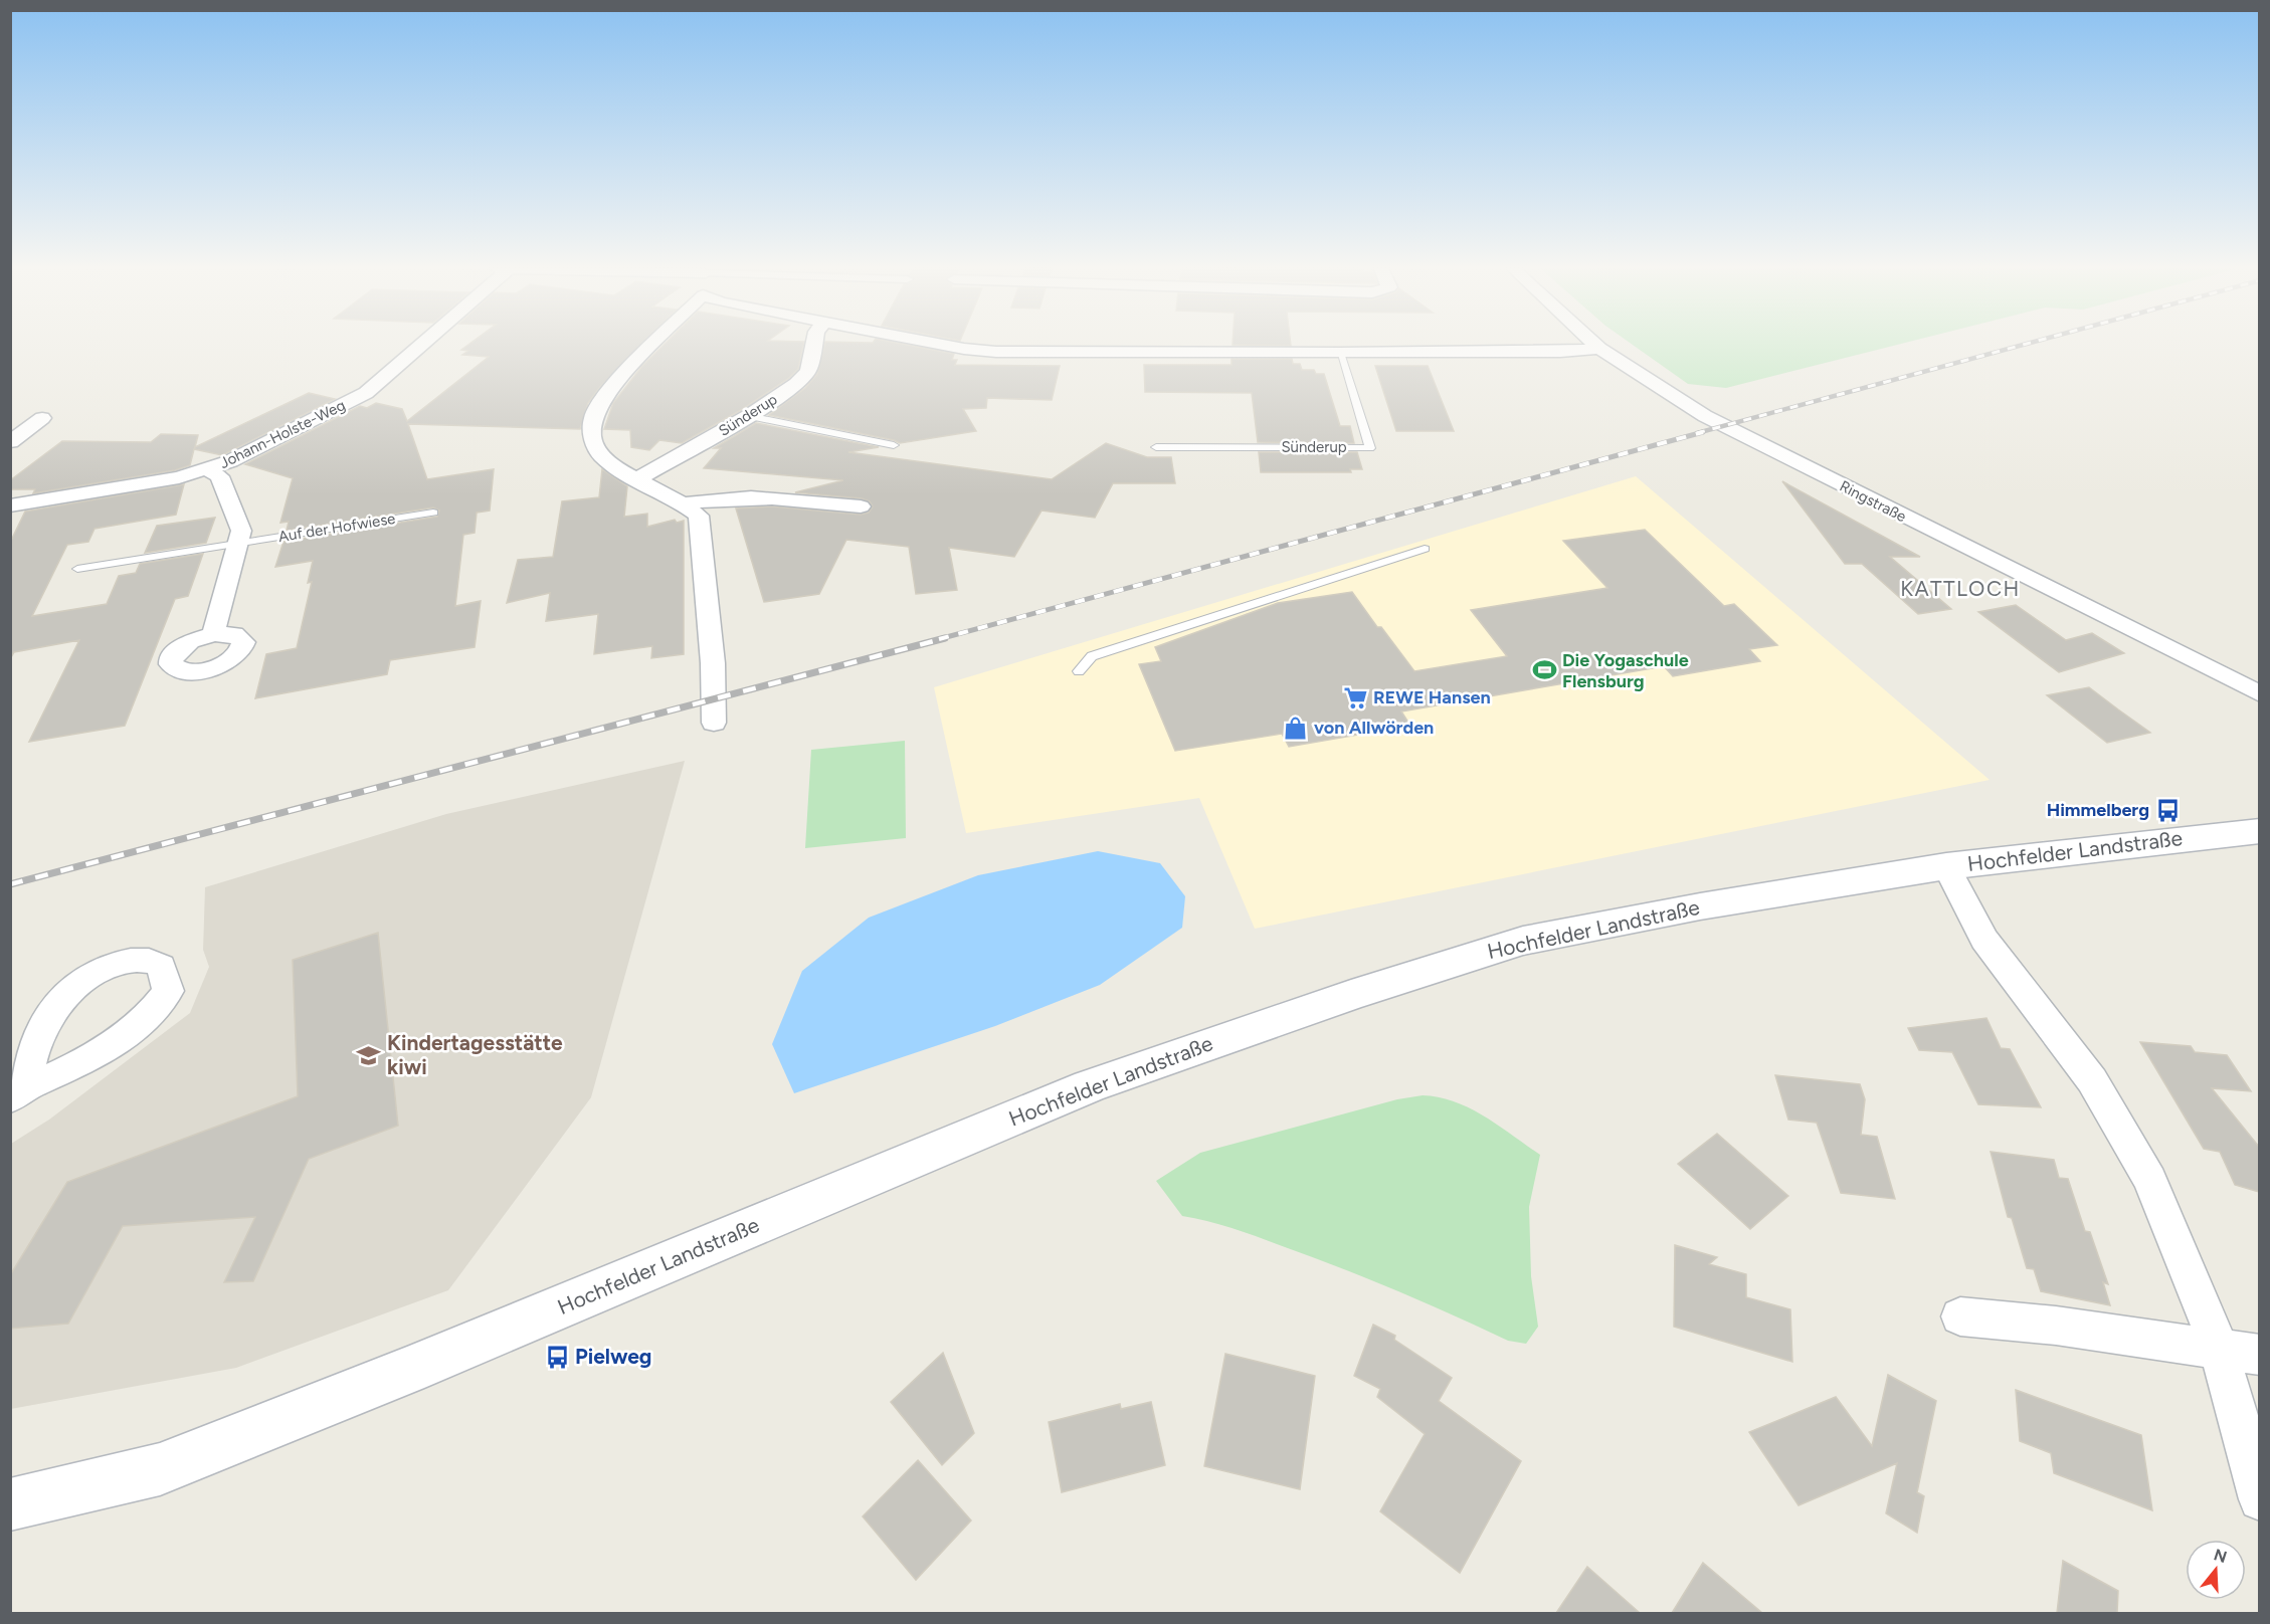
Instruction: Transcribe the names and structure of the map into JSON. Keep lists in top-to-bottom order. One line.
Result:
{"streets":{"main road":["Hochfelder Landstraße"],"street":["Sünderup","Johann-Holste-Weg","Ringstraße"],"lane":["Auf der Hofwiese"]},"districts":["KATTLOCH"],"places":{"sports":["Die Yogaschule Flensburg"],"supermarket":["REWE Hansen"],"shop":["von Allwörden"],"bus stop":["Himmelberg","Pielweg"],"school or university":["Kindertagesstätte kiwi"]},"north":"top"}
